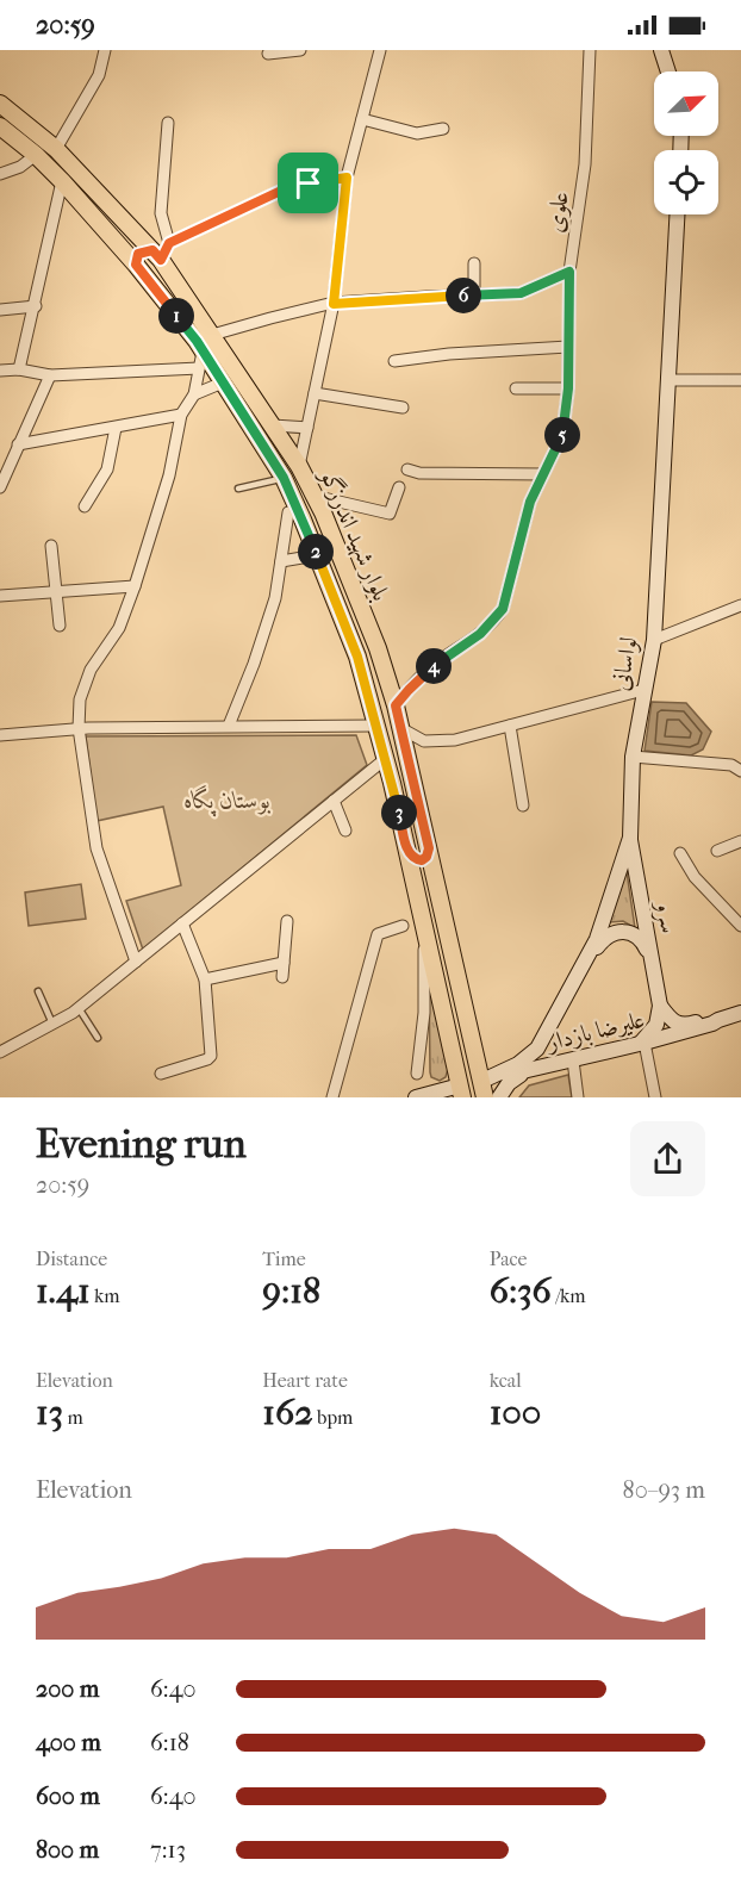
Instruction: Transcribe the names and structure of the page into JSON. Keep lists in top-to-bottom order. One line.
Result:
{"streets":{"main road":["بلوار شهید اندرزگو","لواسانی","سرو","علیرضا بازدار"],"street":["علوی"]},"crossings":[["علوی","بلوار شهید اندرزگو"],["بلوار شهید اندرزگو","لواسانی"],["بلوار شهید اندرزگو","علیرضا بازدار"],["لواسانی","سرو"],["لواسانی","علیرضا بازدار"],["سرو","علیرضا بازدار"]],"parks":["بوستان پگاه"],"north":"top right","page":{"status":"20:59","pins":["6","1","5","2","4","3"],"heading":["Evening run","20:59"],"stats":[["Distance","1.41 km"],["Time","9:18"],["Pace","6:36 /km"],["Elevation","13 m"],["Heart rate","162 bpm"],["kcal","100"]],"chart":["Elevation","80–93 m"],"list":[{"name":"200 m","note":"6:40"},{"name":"400 m","note":"6:18"},{"name":"600 m","note":"6:40"},{"name":"800 m","note":"7:13"}]}}
